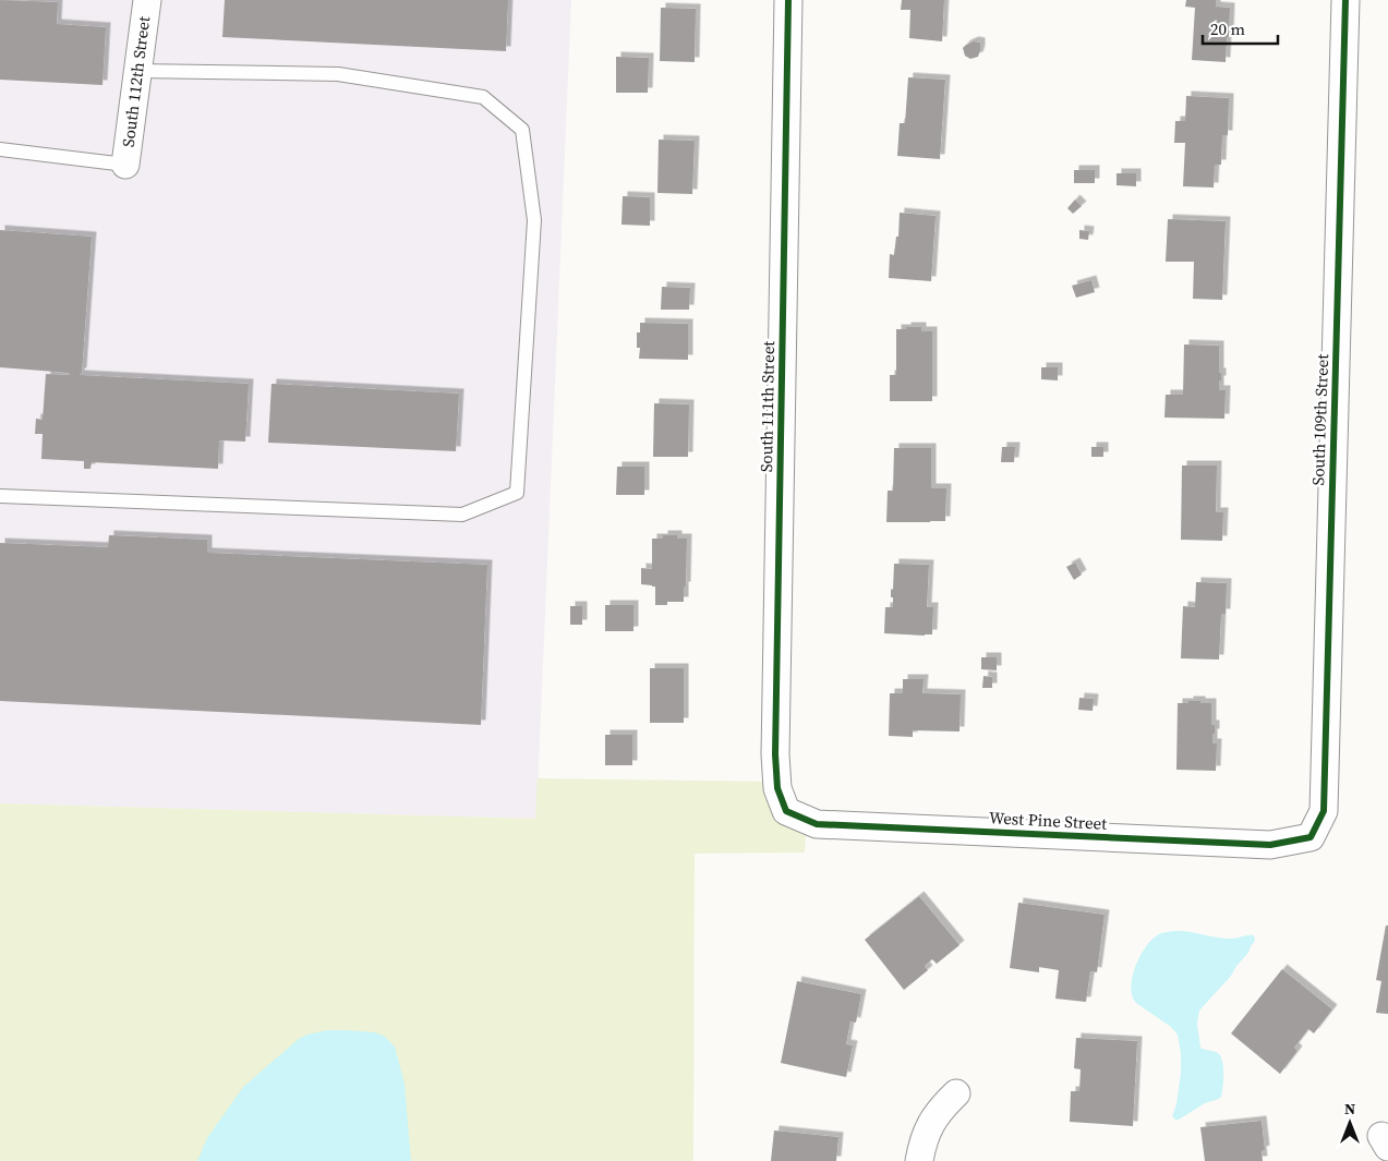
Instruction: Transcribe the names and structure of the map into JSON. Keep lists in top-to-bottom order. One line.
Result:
{"streets":{"street":["South 112th Street","South 111th Street","South 109th Street","West Pine Street"]},"crossings":[["South 111th Street","West Pine Street"],["South 109th Street","West Pine Street"]],"scale_bar":"20 m","north":"top"}
